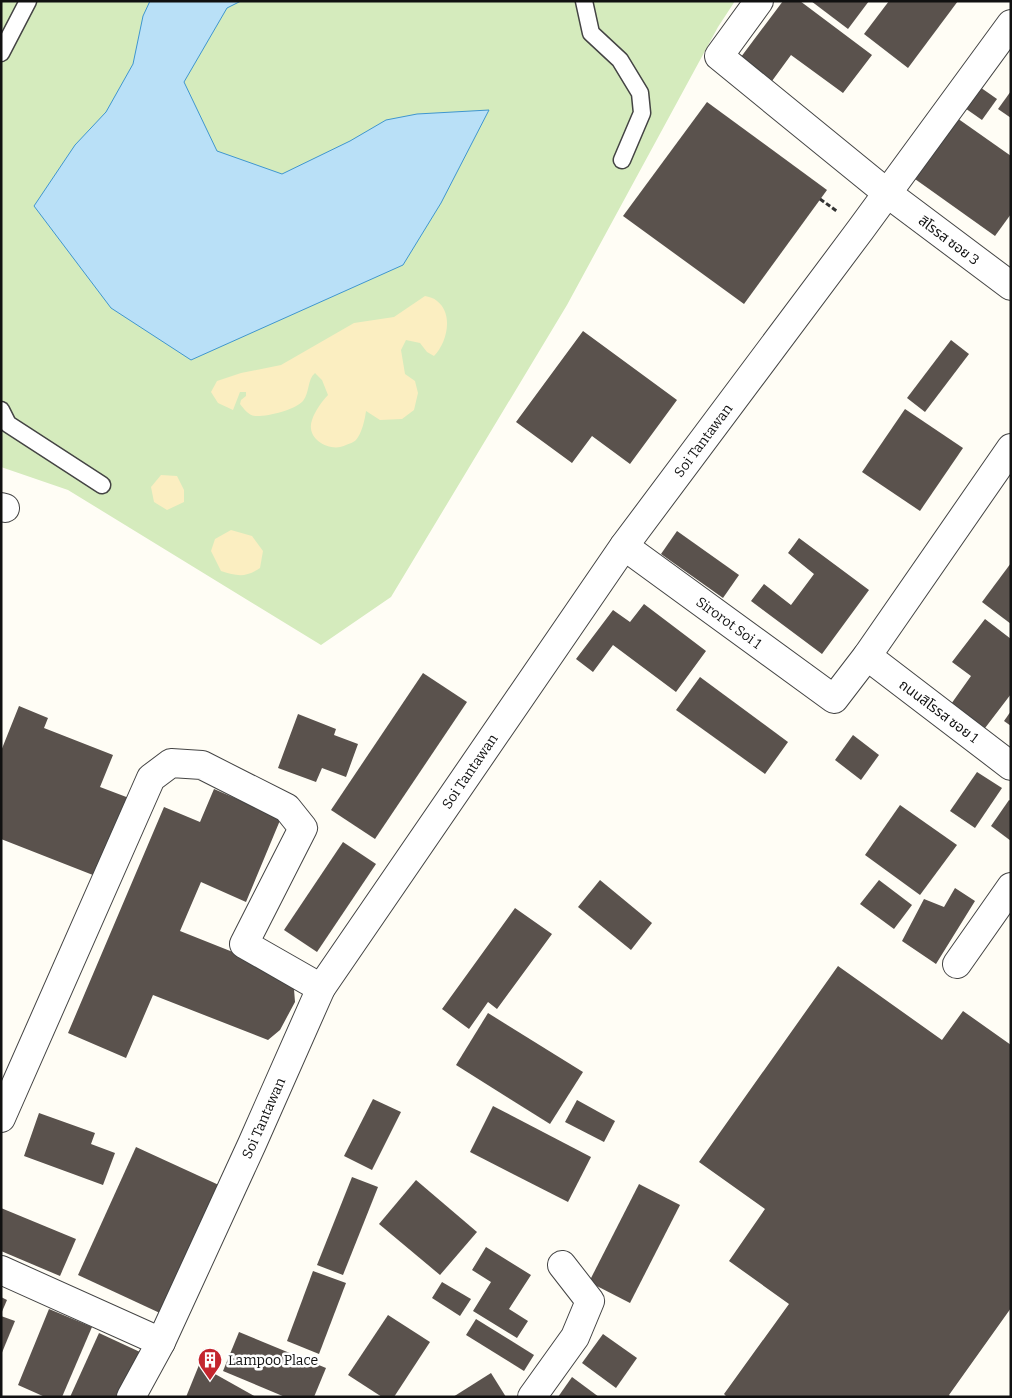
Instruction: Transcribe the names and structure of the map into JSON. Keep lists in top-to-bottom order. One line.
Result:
{"streets":{"street":["สิโรรส ซอย 3","Soi Tantawan","Sirorot Soi 1","ถนนสิโรรส ซอย 1"]},"crossings":[["สิโรรส ซอย 3","Soi Tantawan"],["Soi Tantawan","Sirorot Soi 1"],["Sirorot Soi 1","ถนนสิโรรส ซอย 1"]],"places":{"building":["Lampoo Place"]}}
